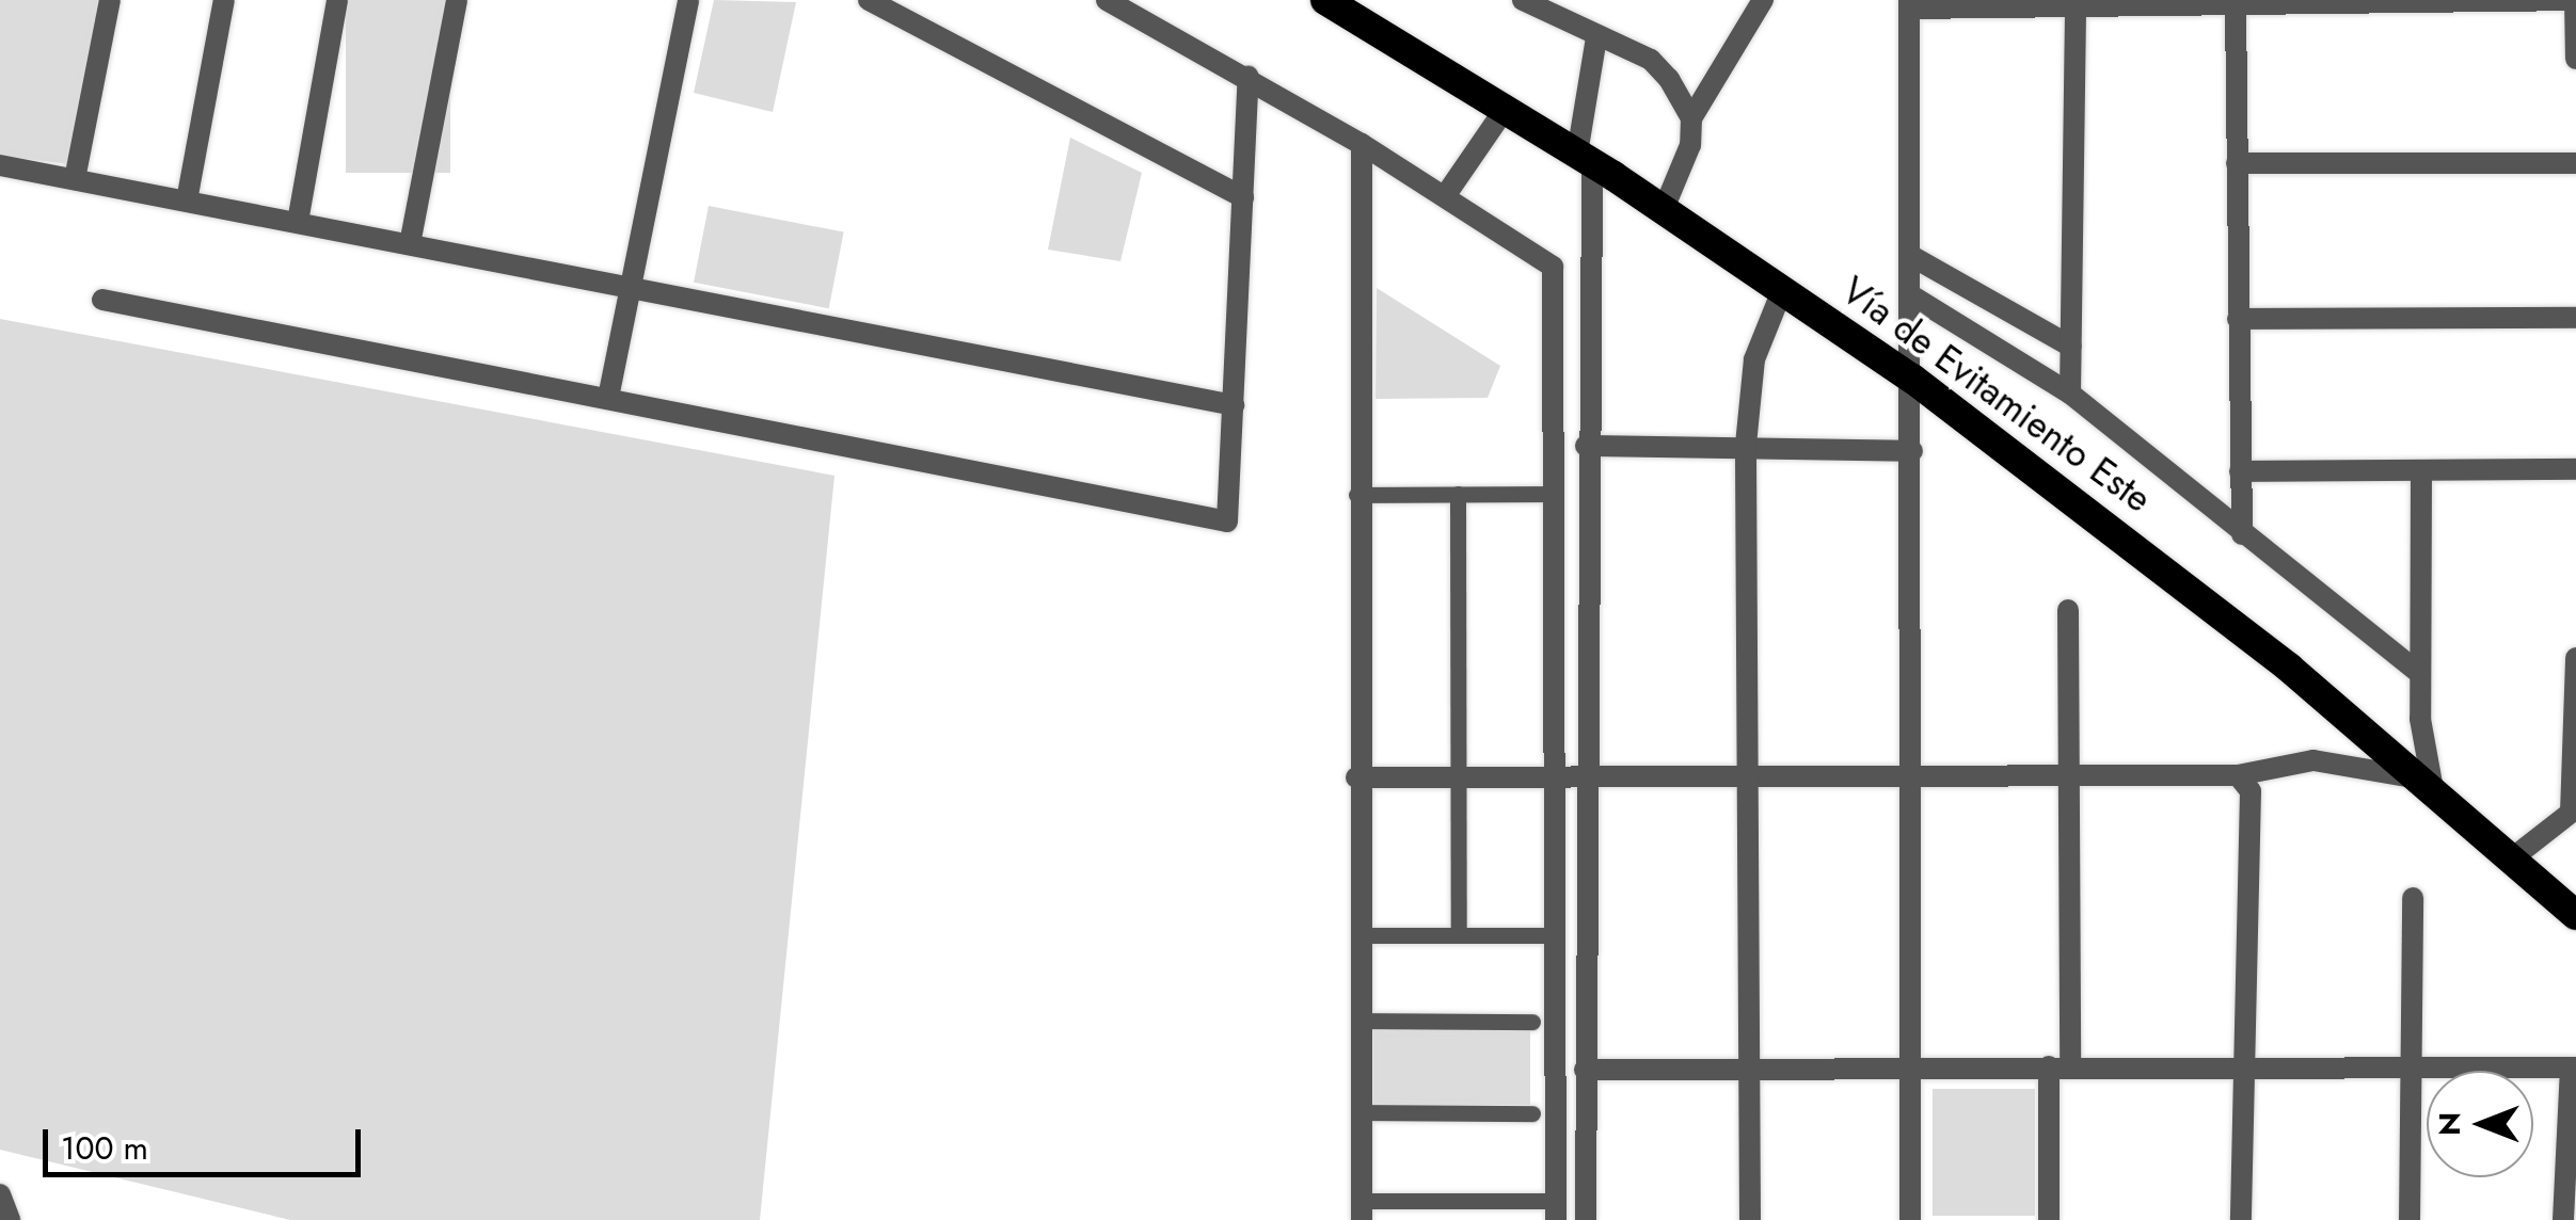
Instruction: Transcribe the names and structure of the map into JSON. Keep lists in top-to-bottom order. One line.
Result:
{"streets":{"highway":["Vía de Evitamiento Este"]},"scale_bar":"100 m","north":"left"}
